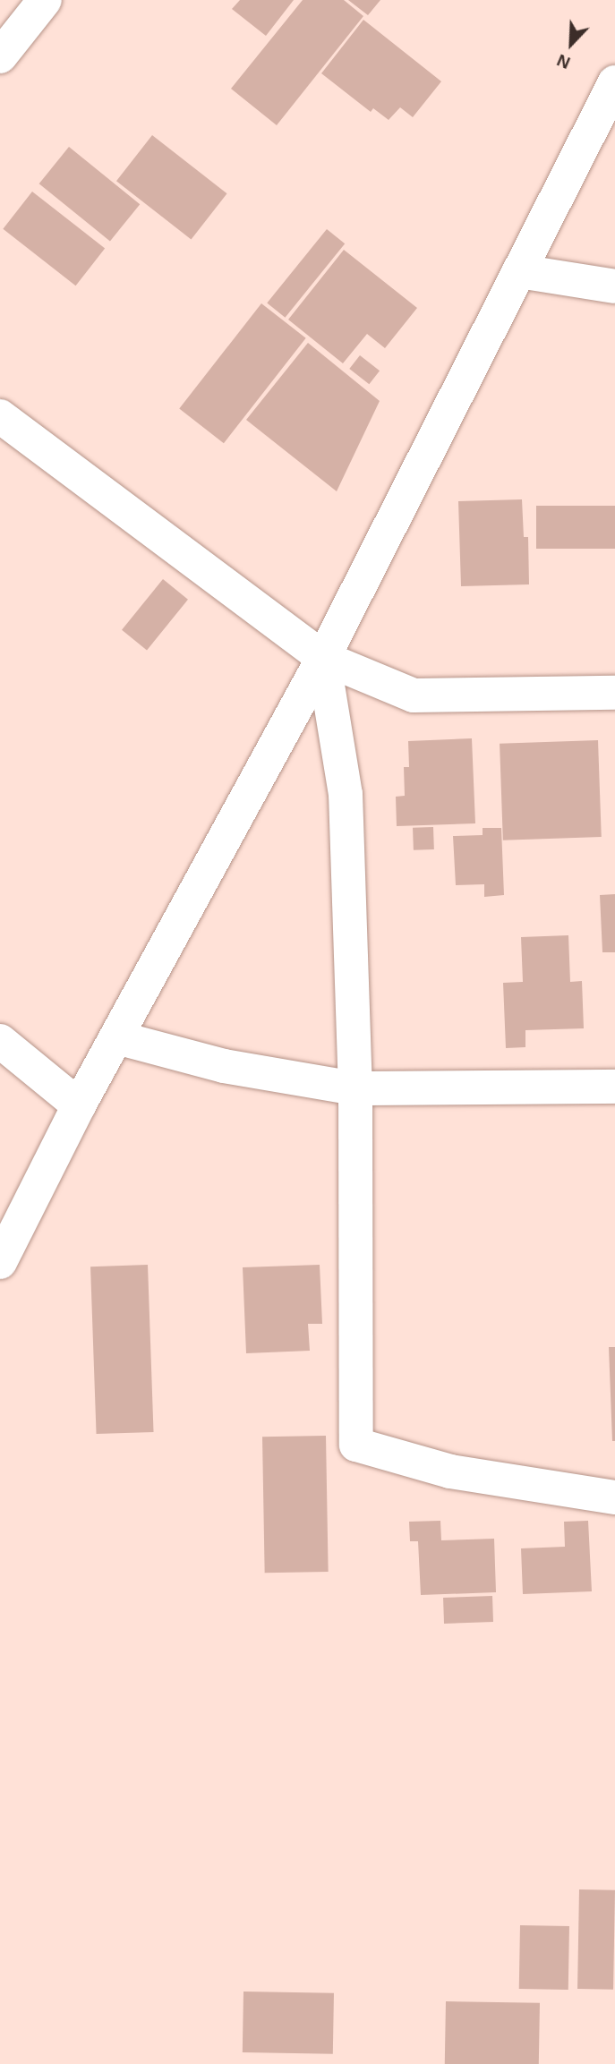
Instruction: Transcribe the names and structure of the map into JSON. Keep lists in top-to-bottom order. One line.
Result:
{"north":"bottom left"}
